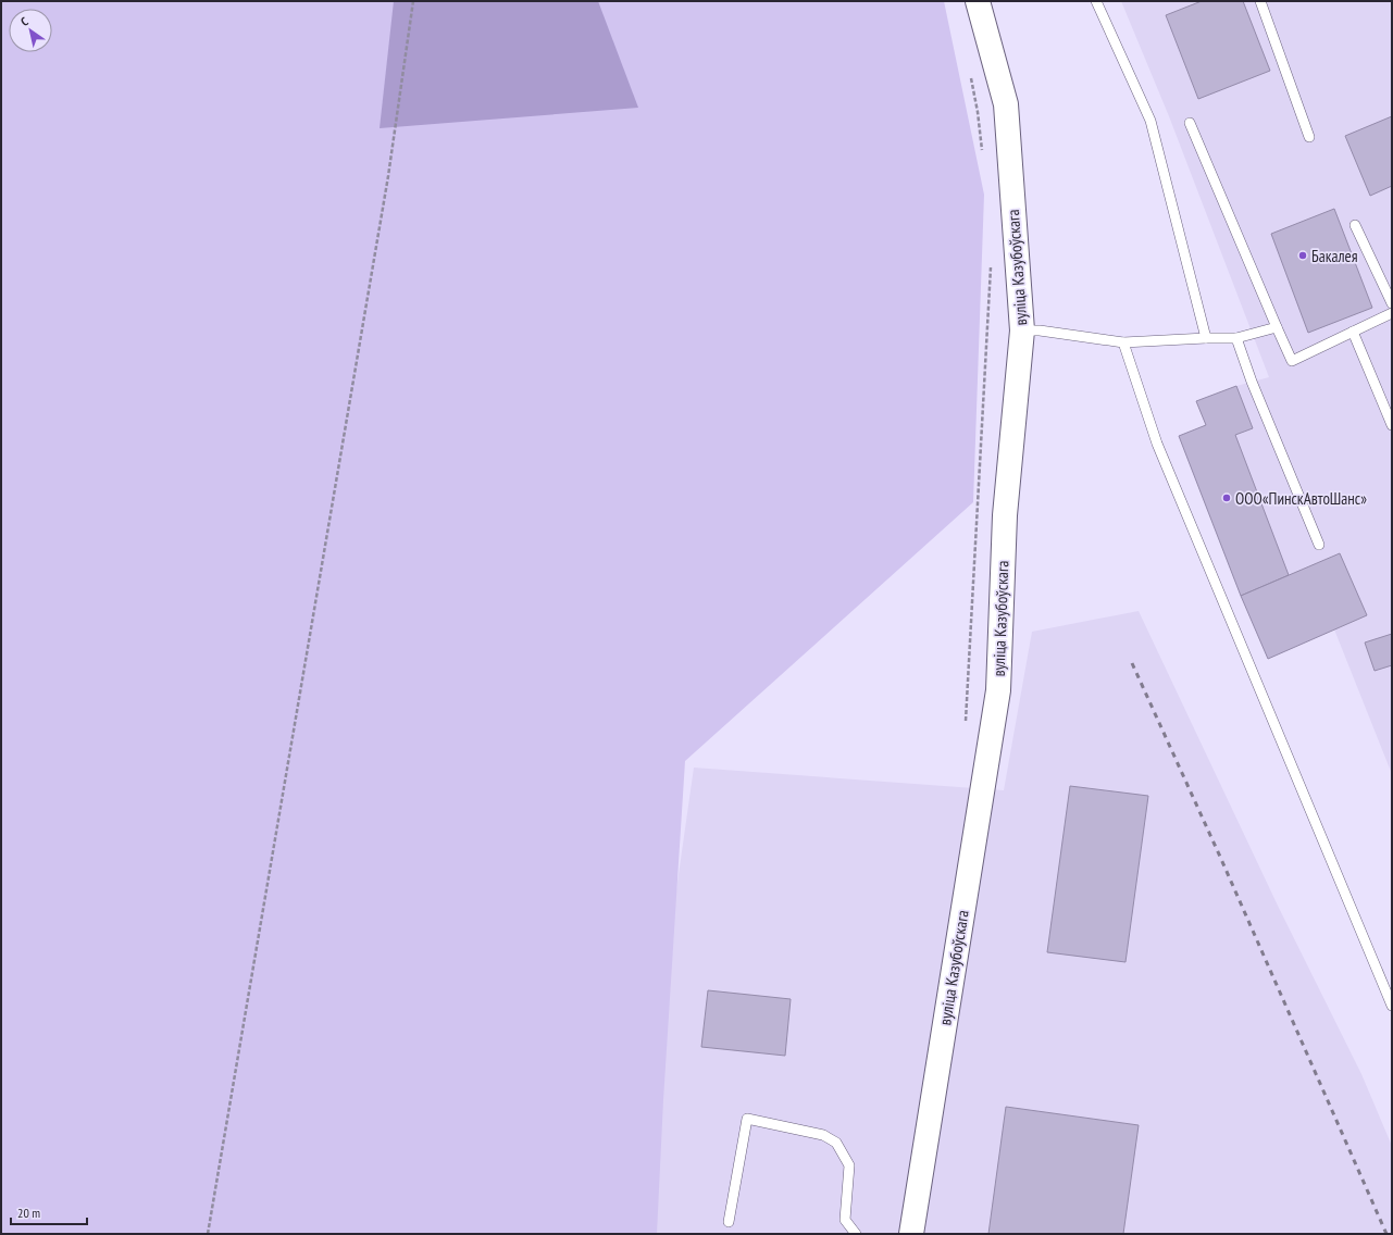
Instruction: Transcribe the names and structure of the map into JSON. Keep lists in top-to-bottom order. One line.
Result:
{"streets":{"street":["вуліца Казубоўскага"]},"places":["Бакалея","ООО«ПинскАвтоШанс»"],"scale_bar":"20 m","north":"top left"}
